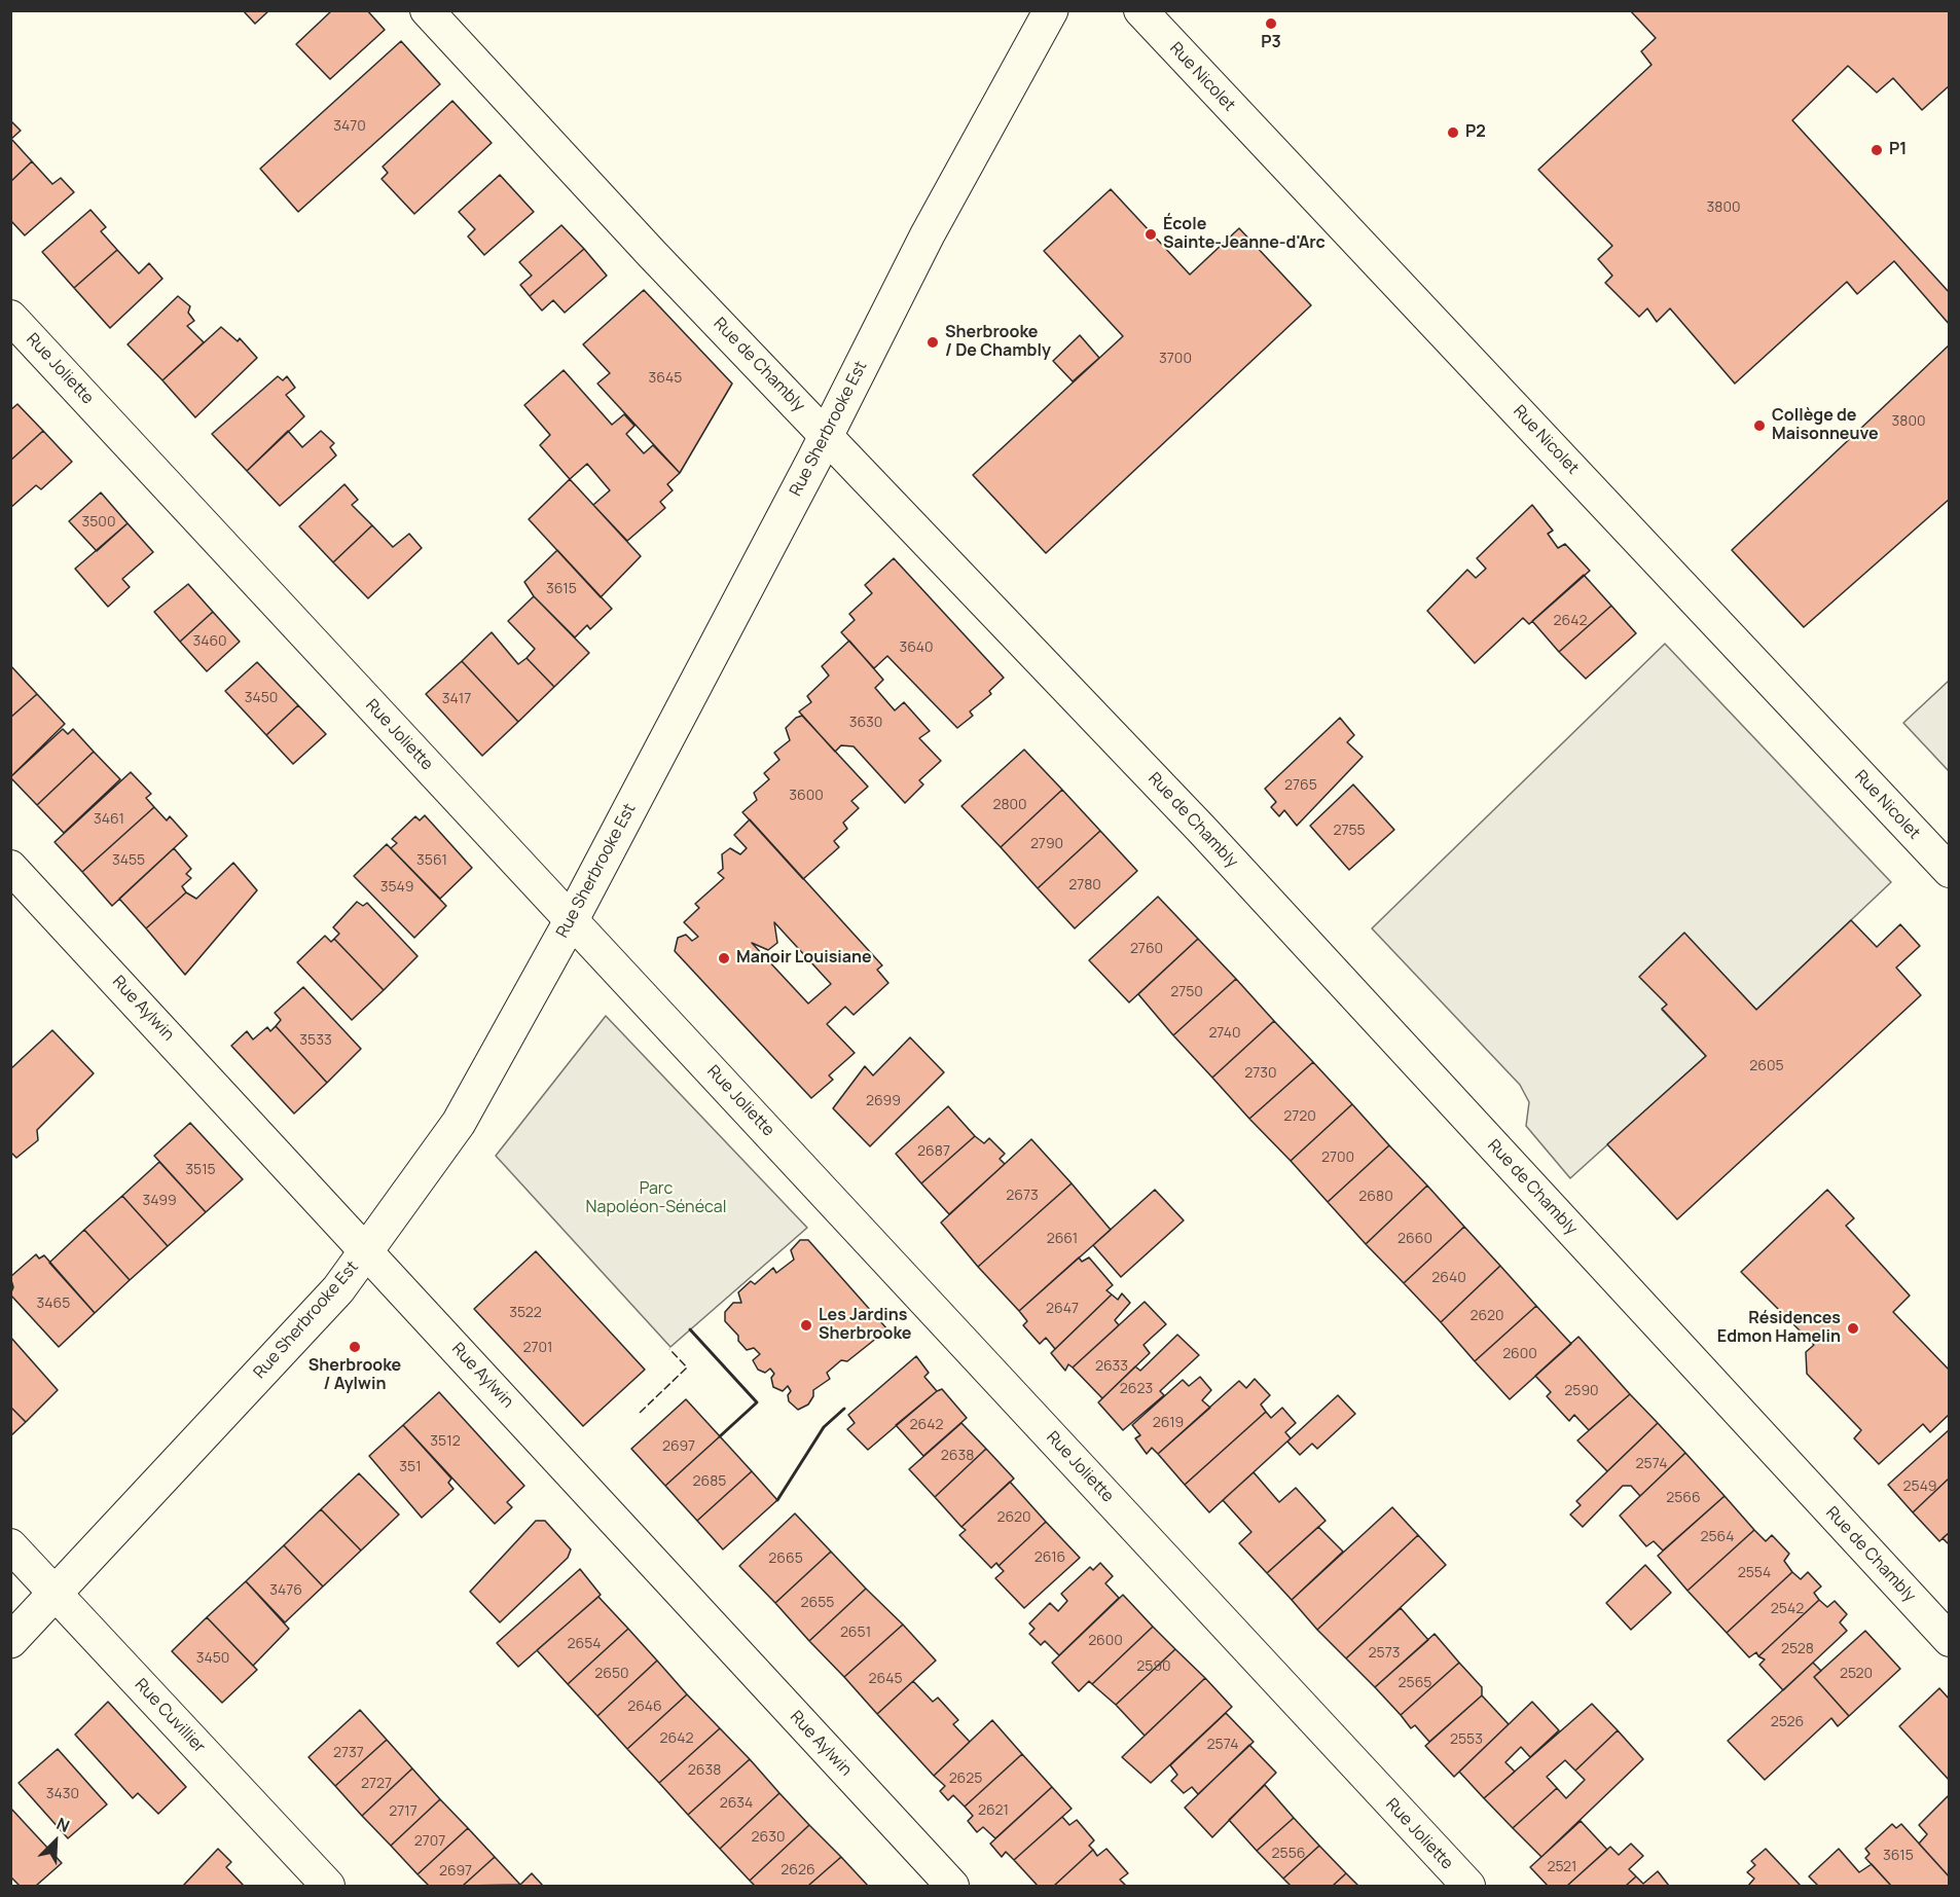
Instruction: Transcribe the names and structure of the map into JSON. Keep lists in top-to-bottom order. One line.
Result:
{"streets":{"main road":["Rue Sherbrooke Est"],"street":["Rue Nicolet","Rue de Chambly","Rue Joliette","Rue Aylwin","Rue Cuvillier"]},"crossings":[["Rue de Chambly","Rue Sherbrooke Est"],["Rue Joliette","Rue Sherbrooke Est"],["Rue Sherbrooke Est","Rue Aylwin"],["Rue Sherbrooke Est","Rue Cuvillier"]],"parks":["Parc Napoléon-Sénécal"],"places":["P3","P2","P1","École Sainte-Jeanne-d'Arc","Sherbrooke / De Chambly","Collège de Maisonneuve","Manoir Louisiane","Les Jardins Sherbrooke","Résidences Edmon Hamelin","Sherbrooke / Aylwin"],"house_numbers":["3470","3800","3700","3645","3800","3500","3615","2642","3460","3640","3450","3417","3630","2765","3600","2800","3461","2755","2790","3455","3561","2780","3549","2760","2750","2740","3533","2605","2730","2699","2720","2687","2700","3515","2673","2680","3499","2661","2660","2640","3465","2647","3522","2620","2701","2600","2633","2623","2590","2619","2642","3512","2697","2638","2574","351","2685","2549","2566","2620","2564","2616","2665","2554","3476","2655","2542","2651","2600","2654","2528","2573","3450","2590","2650","2520","2645","2565","2646","2526","2642","2553","2574","2737","2638","2625","2727","3430","2634","2621","2717","2630","2707","2556","3615","2521","2626","2697"],"north":"top right"}
